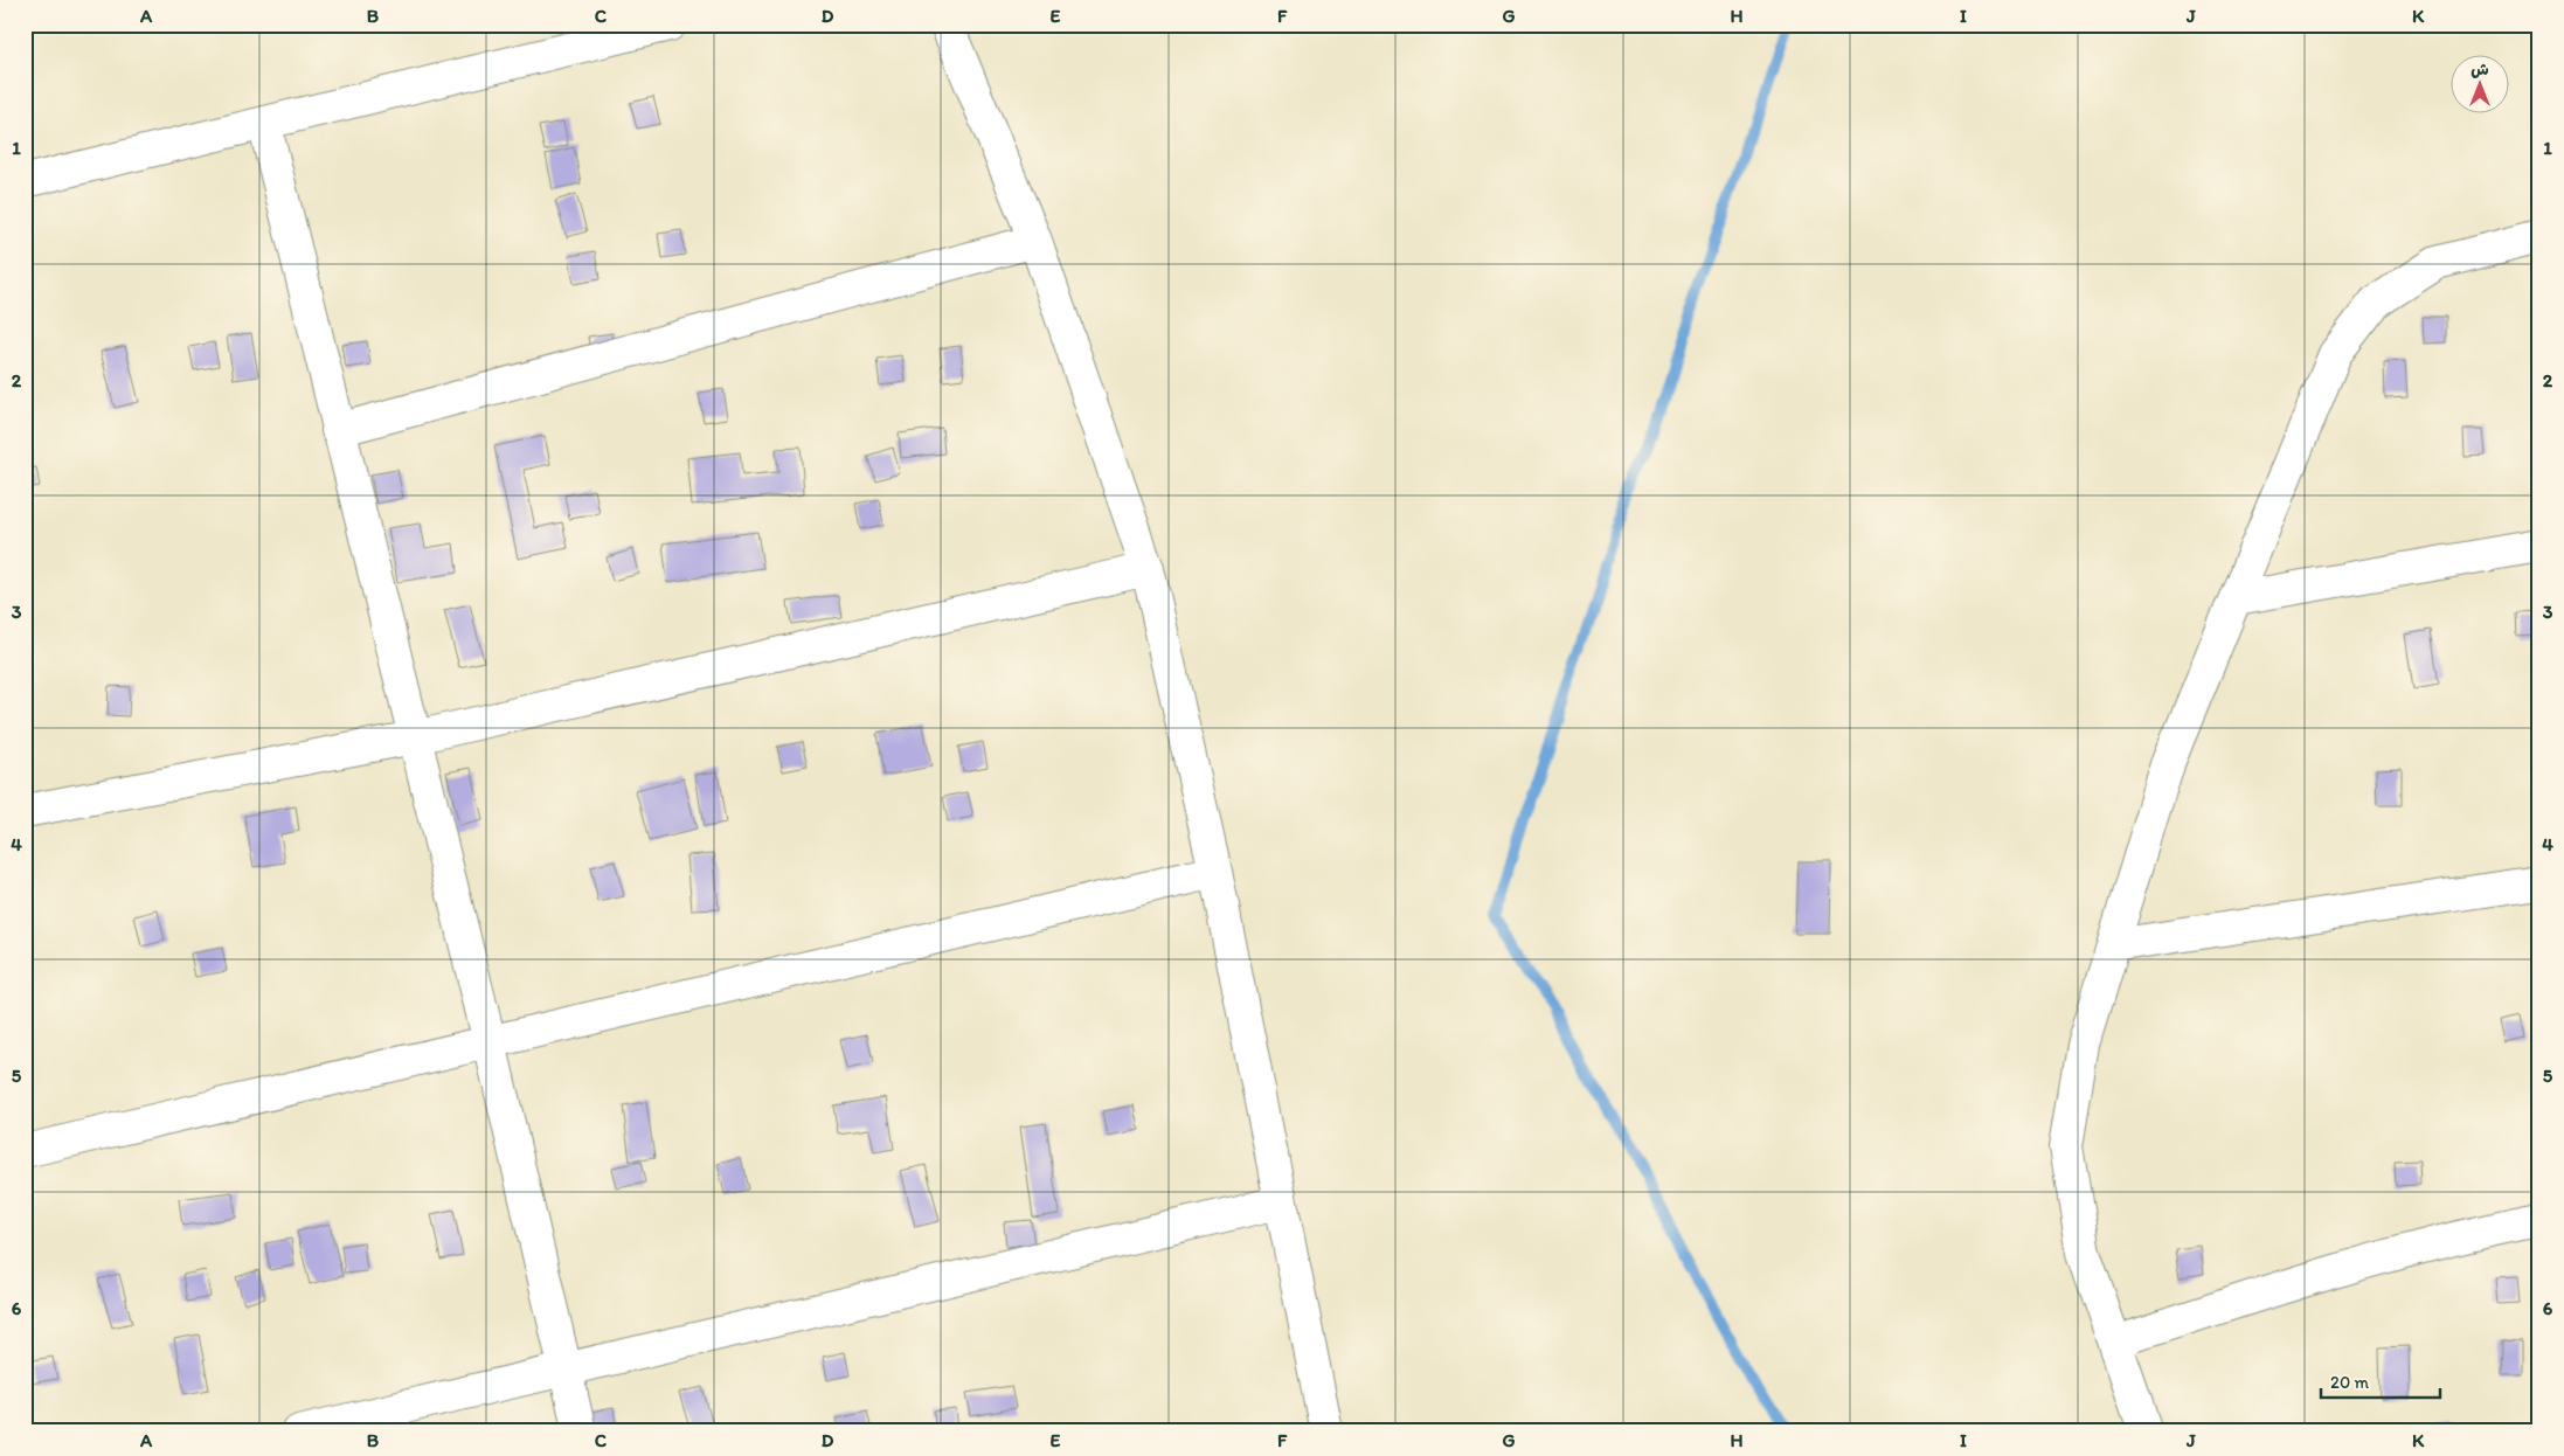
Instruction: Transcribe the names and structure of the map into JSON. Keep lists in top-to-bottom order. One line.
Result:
{"scale_bar":"20 m","north":"top","grid":{"columns":["A","B","C","D","E","F","G","H","I","J","K"],"rows":["1","2","3","4","5","6"]}}
